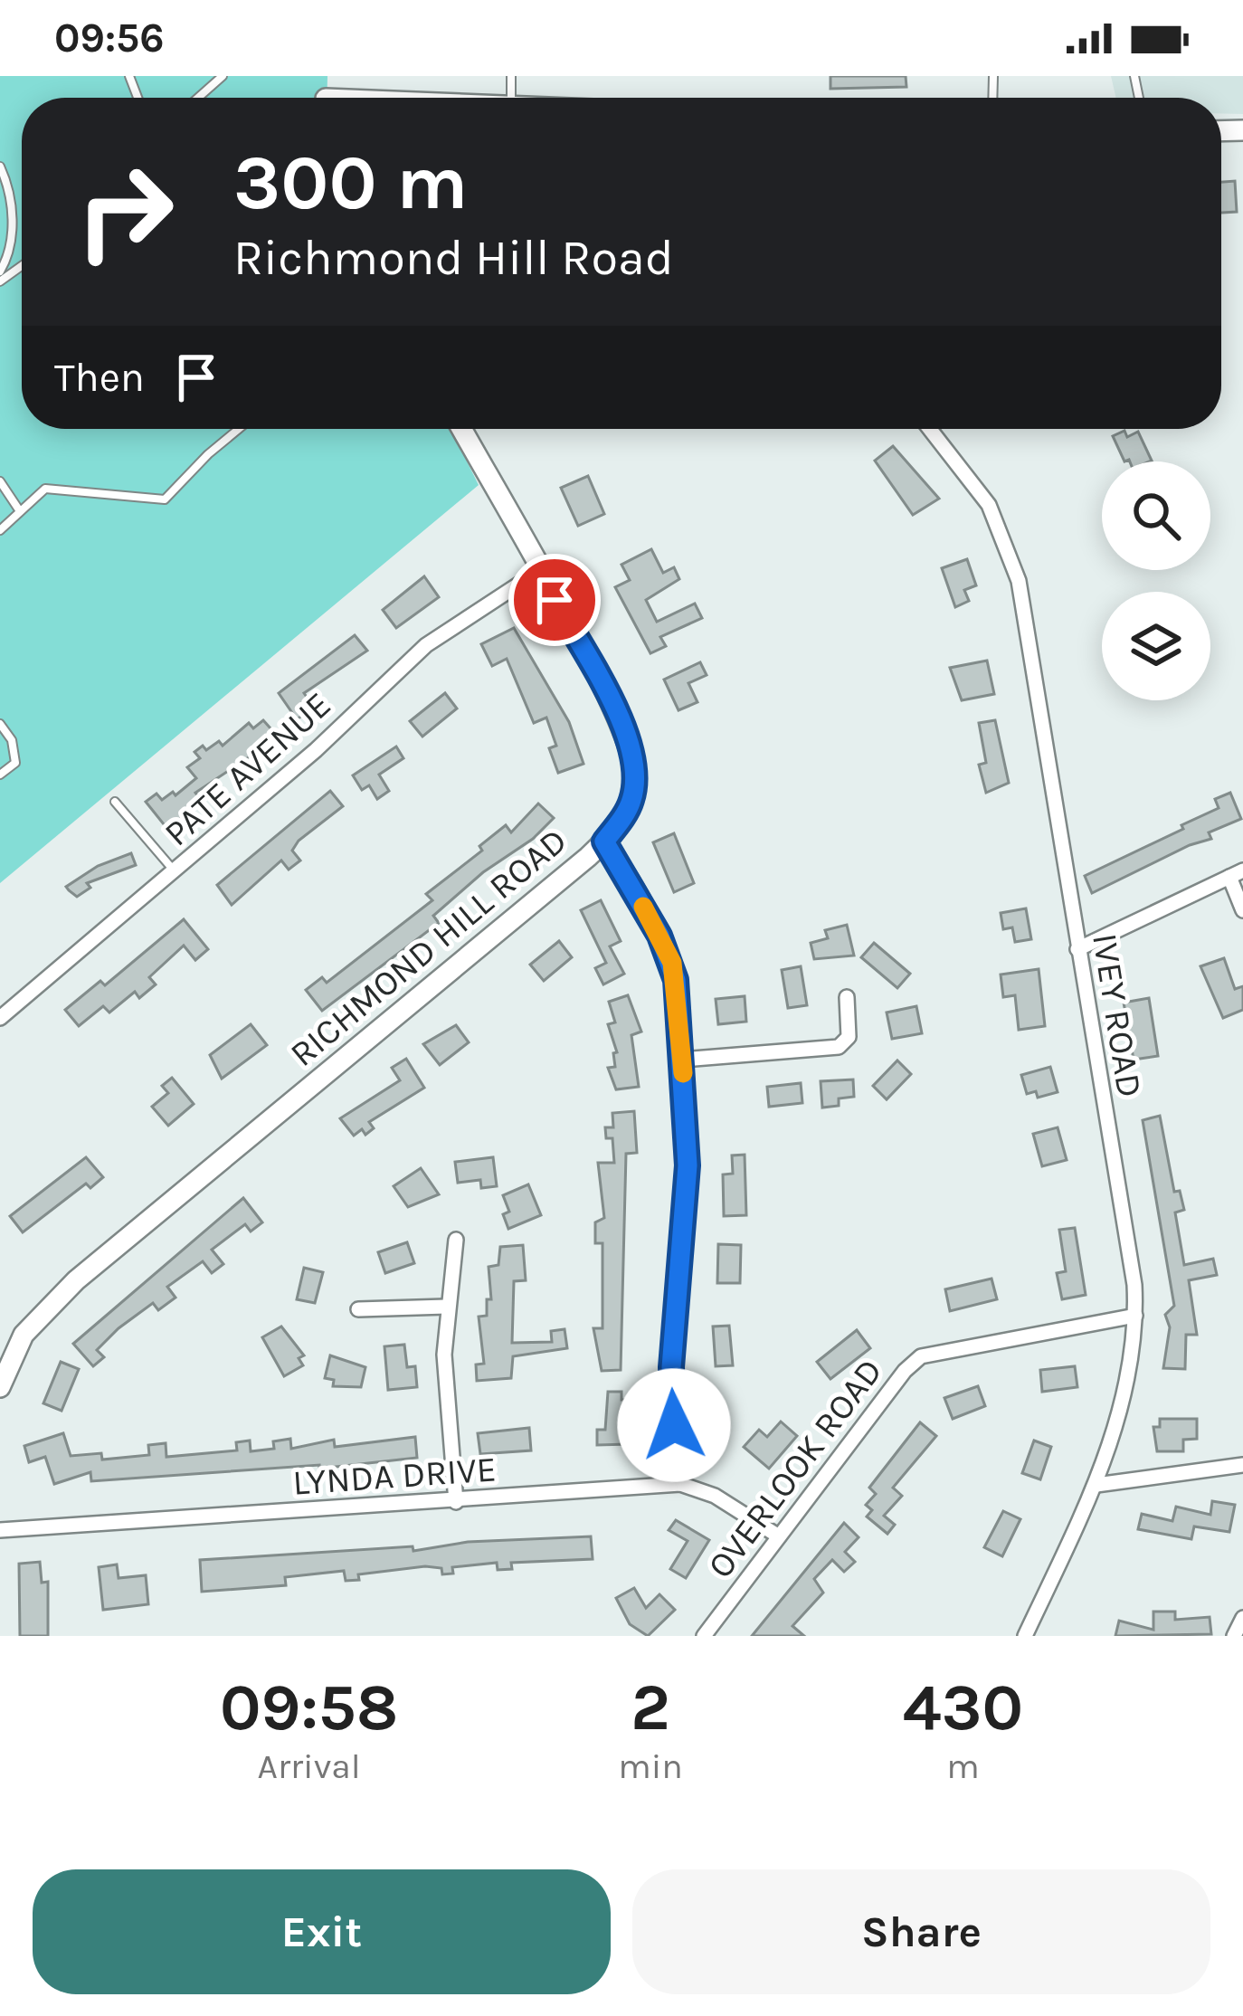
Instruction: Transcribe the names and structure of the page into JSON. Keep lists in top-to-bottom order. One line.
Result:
{"streets":{"street":["PATE AVENUE","RICHMOND HILL ROAD","IVEY ROAD","OVERLOOK ROAD","LYNDA DRIVE"]},"crossings":[["PATE AVENUE","RICHMOND HILL ROAD"],["IVEY ROAD","OVERLOOK ROAD"],["OVERLOOK ROAD","LYNDA DRIVE"]],"page":{"status":"09:56","turn":["300 m","Richmond Hill Road"],"then":"Then","eta":["09:58","Arrival","2","min","430","m"],"buttons":["Exit","Share"]}}
